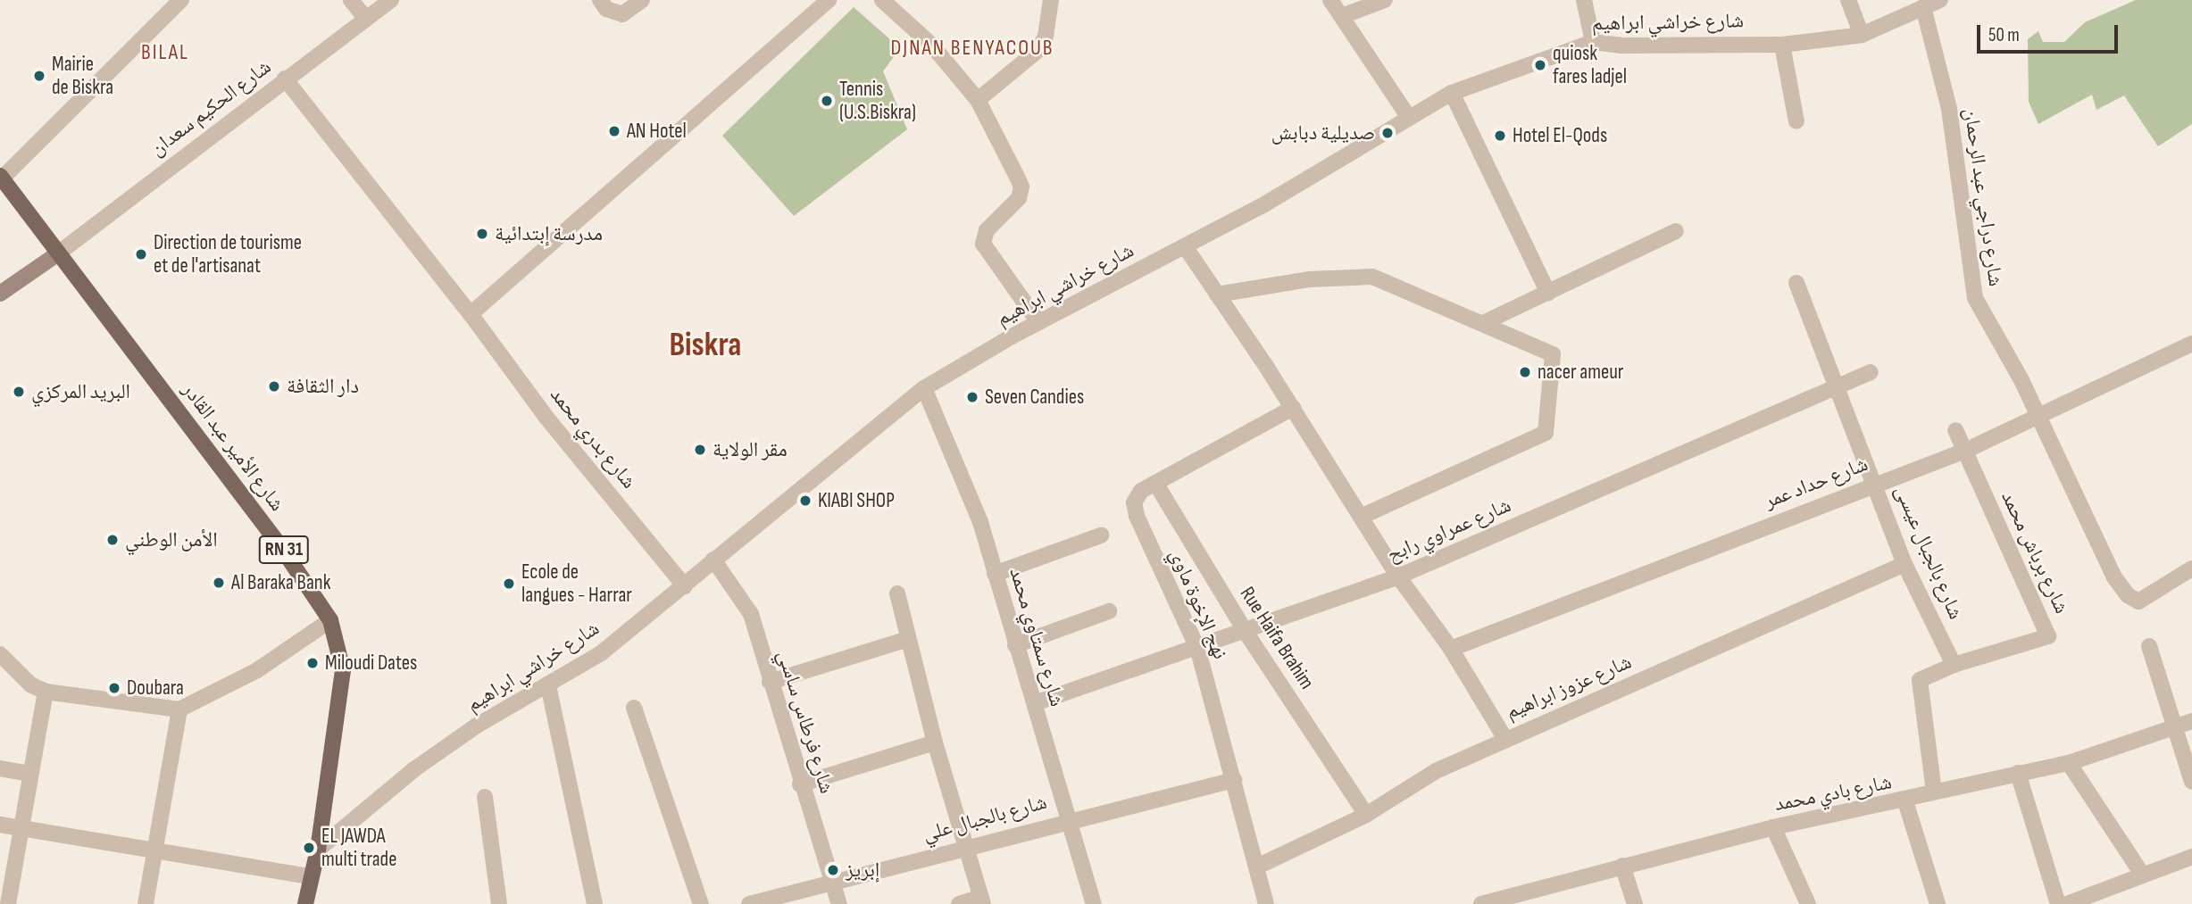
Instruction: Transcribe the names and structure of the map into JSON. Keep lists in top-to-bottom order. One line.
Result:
{"streets":{"main road":["شارع الأمير عبد القادر","RN 31"],"street":["شارع خراشي ابراهيم","شارع الحكيم سعدان","شارع دراجي عبد الرحمان","شارع بدري محمد","شارع حداد عمر","شارع عمراوي رابح","شارع بالجبال عيسى","شارع برباش محمد","نهج الإخوة ماوي","شارع سمتاوي محمد","Rue Haifa Brahim","شارع عزوز ابراهيم","شارع فرطاس ساسي","شارع بادي محمد","شارع بالجبال علي"]},"crossings":[["شارع خراشي ابراهيم","شارع دراجي عبد الرحمان"],["شارع خراشي ابراهيم","شارع بدري محمد"],["شارع خراشي ابراهيم","شارع الأمير عبد القادر"],["شارع خراشي ابراهيم","شارع سمتاوي محمد"],["شارع خراشي ابراهيم","شارع فرطاس ساسي"],["شارع الحكيم سعدان","شارع بدري محمد"],["شارع الحكيم سعدان","شارع الأمير عبد القادر"],["شارع الحكيم سعدان","RN 31"],["شارع دراجي عبد الرحمان","شارع حداد عمر"],["شارع الأمير عبد القادر","RN 31"],["شارع حداد عمر","شارع بالجبال عيسى"],["شارع حداد عمر","شارع برباش محمد"],["شارع عمراوي رابح","شارع بالجبال عيسى"],["شارع عمراوي رابح","نهج الإخوة ماوي"],["شارع عمراوي رابح","شارع سمتاوي محمد"],["شارع عمراوي رابح","Rue Haifa Brahim"],["شارع بالجبال عيسى","شارع برباش محمد"],["شارع بالجبال عيسى","شارع عزوز ابراهيم"],["شارع برباش محمد","شارع بادي محمد"],["نهج الإخوة ماوي","Rue Haifa Brahim"],["نهج الإخوة ماوي","شارع عزوز ابراهيم"],["نهج الإخوة ماوي","شارع بالجبال علي"],["شارع سمتاوي محمد","شارع بالجبال علي"],["Rue Haifa Brahim","شارع عزوز ابراهيم"],["شارع فرطاس ساسي","شارع بالجبال علي"]],"districts":["DJNAN BENYACOUB","BILAL","Biskra"],"places":["quiosk fares ladjel","Mairie de Biskra","Tennis (U.S.Biskra)","AN Hotel","صديلية دبابش","Hotel El-Qods","مدرسة إبتدائية","Direction de tourisme et de l'artisanat","nacer ameur","دار الثقافة","البريد المركزي","Seven Candies","مقر الولاية","KIABI SHOP","الأمن الوطني","Al Baraka Bank","Ecole de langues - Harrar","Miloudi Dates","Doubara","EL JAWDA multi trade","إبريز"],"scale_bar":"50 m"}
